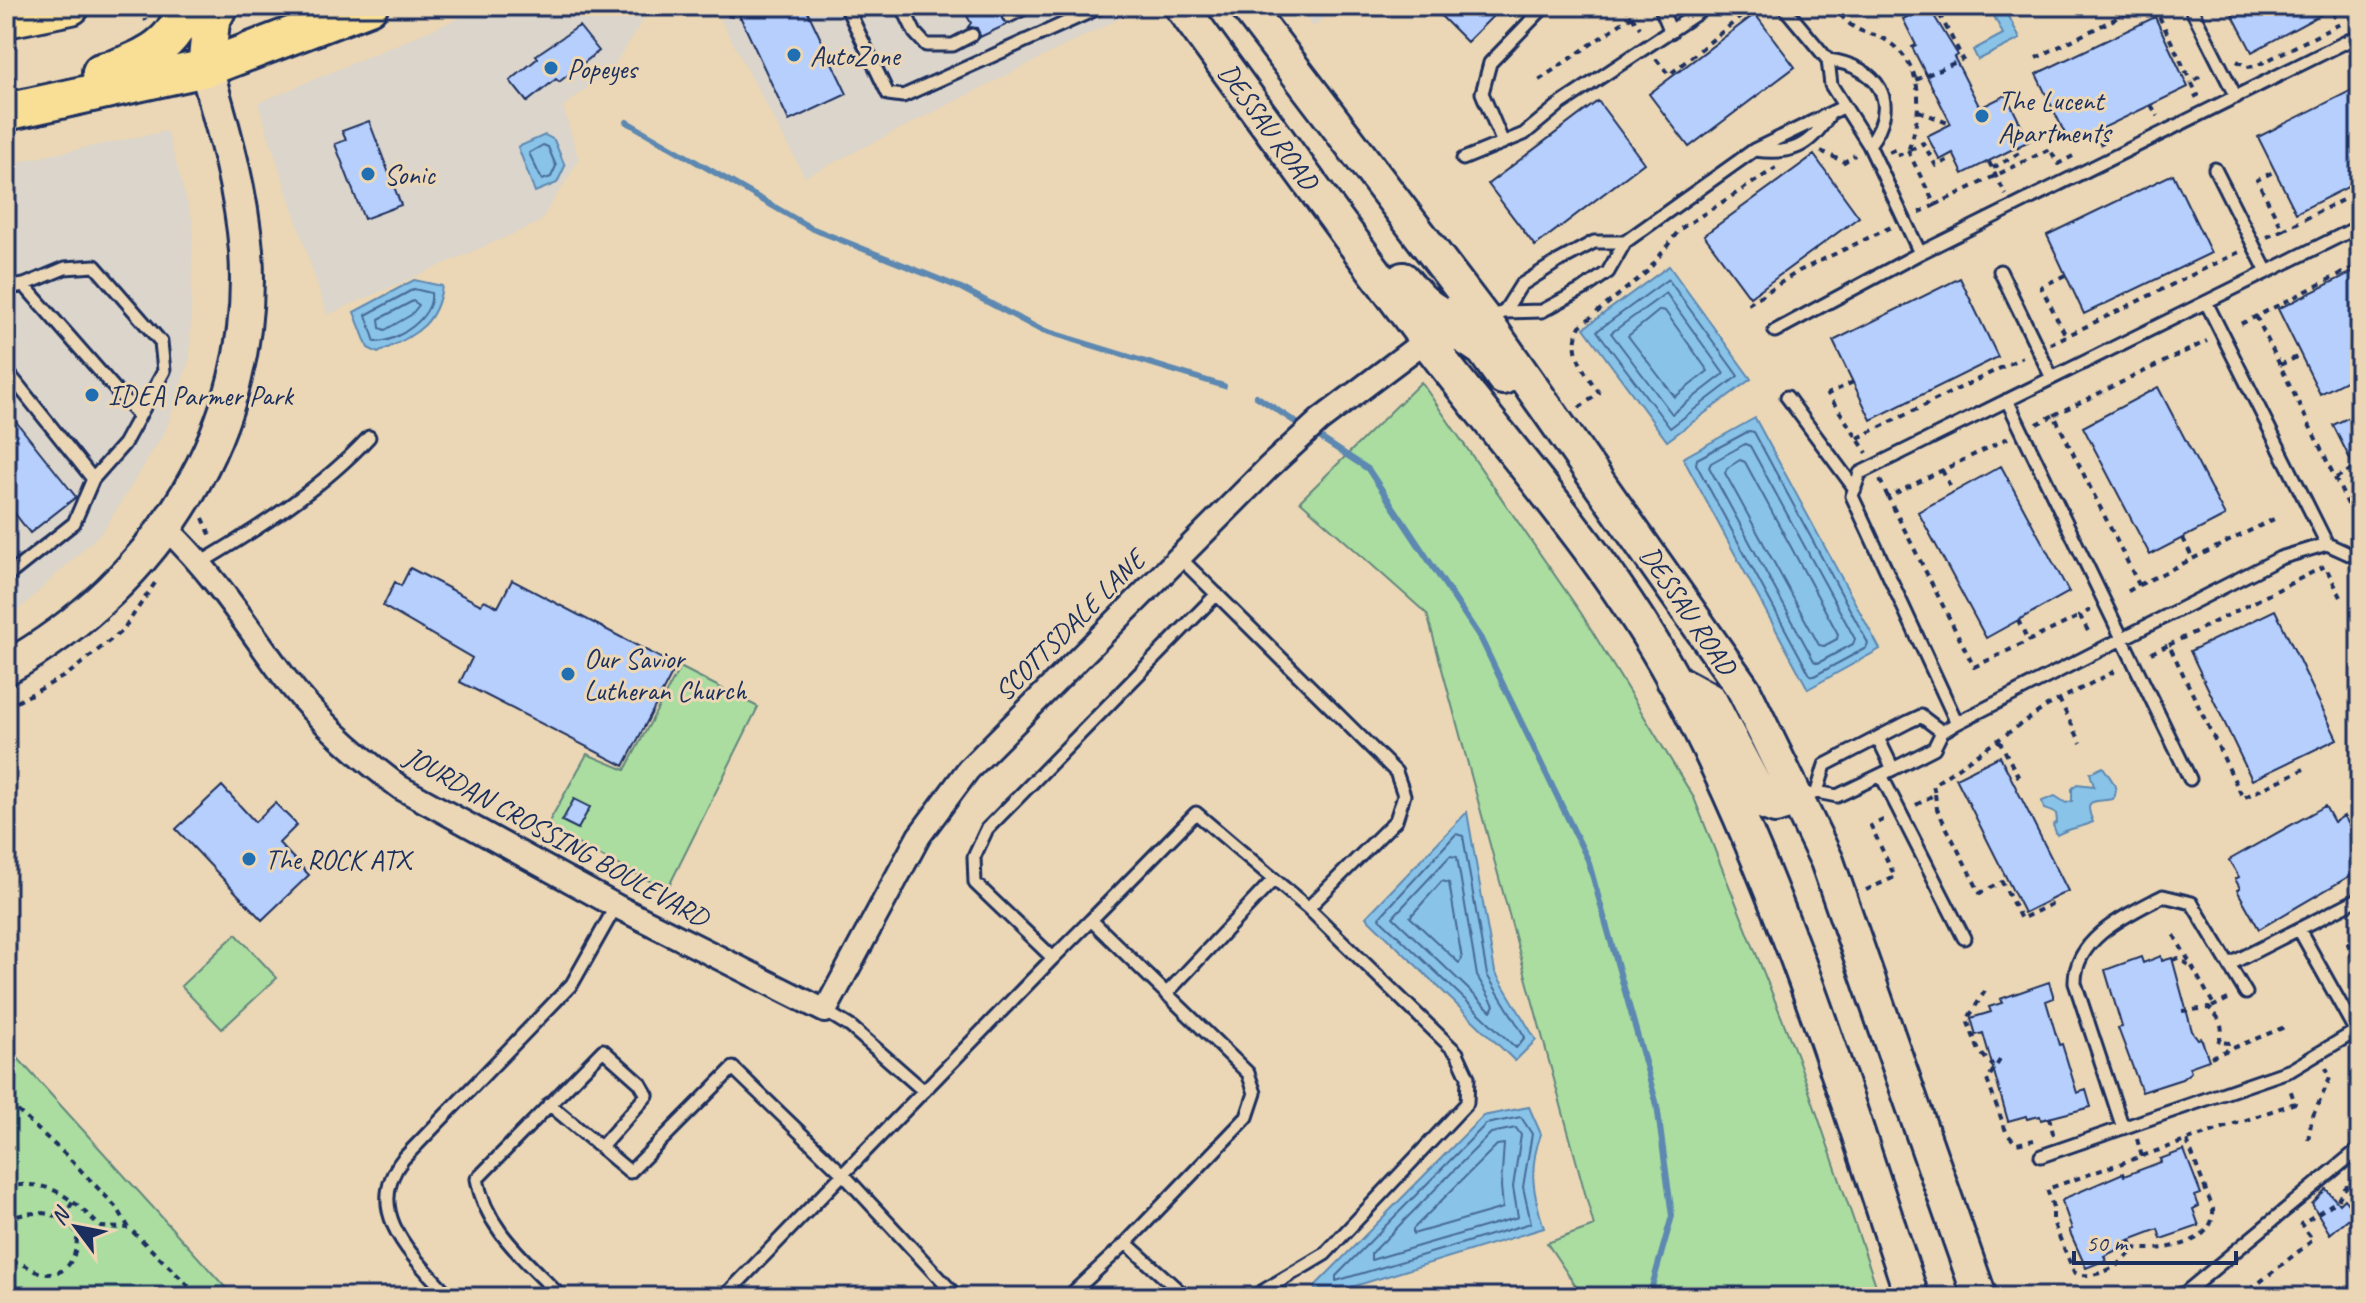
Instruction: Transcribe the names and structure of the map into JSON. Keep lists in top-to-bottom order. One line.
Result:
{"streets":{"main road":["DESSAU ROAD"],"street":["SCOTTSDALE LANE","JOURDAN CROSSING BOULEVARD"]},"crossings":[["DESSAU ROAD","SCOTTSDALE LANE"],["SCOTTSDALE LANE","JOURDAN CROSSING BOULEVARD"]],"places":["AutoZone","Popeyes","The Lucent Apartments","Sonic","IDEA Parmer Park","Our Savior Lutheran Church","The ROCK ATX"],"scale_bar":"50 m","north":"top left"}
